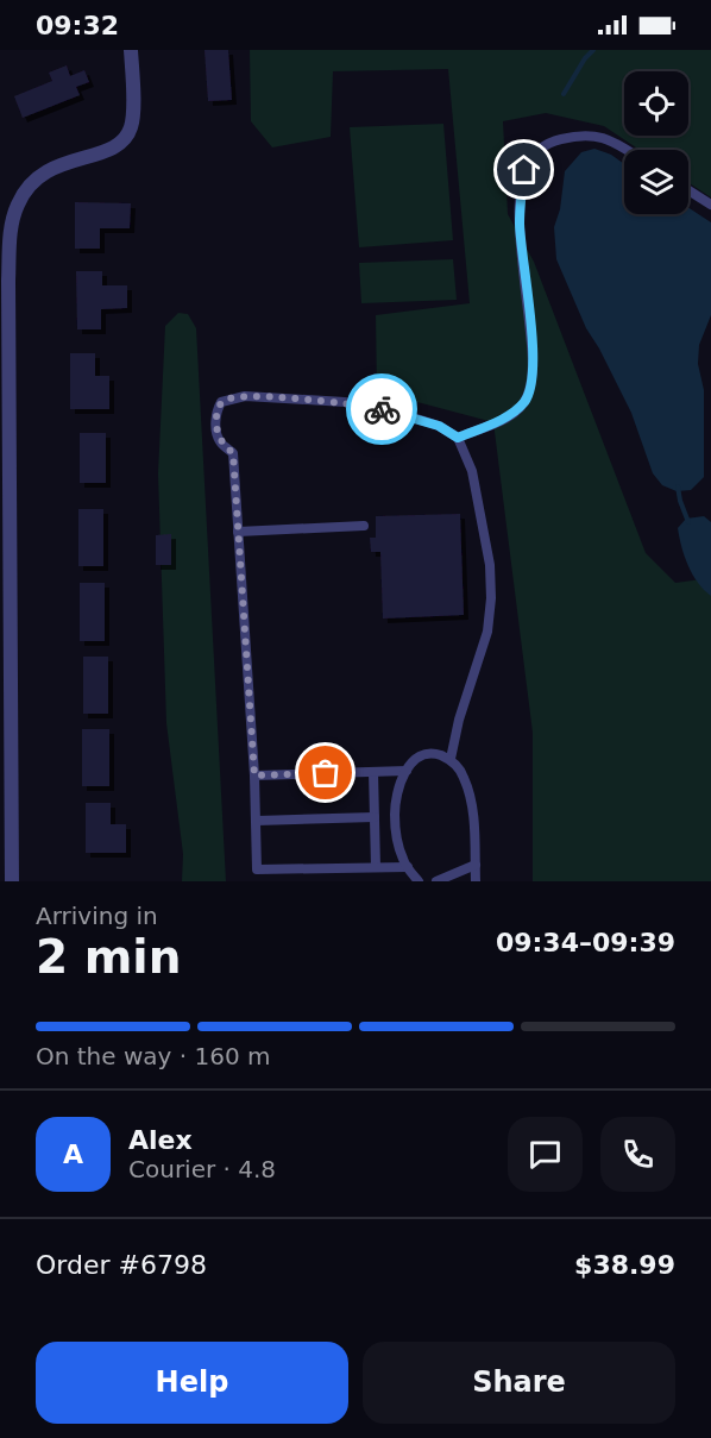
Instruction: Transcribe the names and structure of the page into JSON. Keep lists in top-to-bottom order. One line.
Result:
{"page":{"status":"09:32","heading":["2 min","Arriving in","09:34–09:39"],"panel":["Alex","Courier · 4.8","Order #6798","$38.99"],"bar":"On the way · 160 m","round":"A","buttons":["Help","Share"]}}
